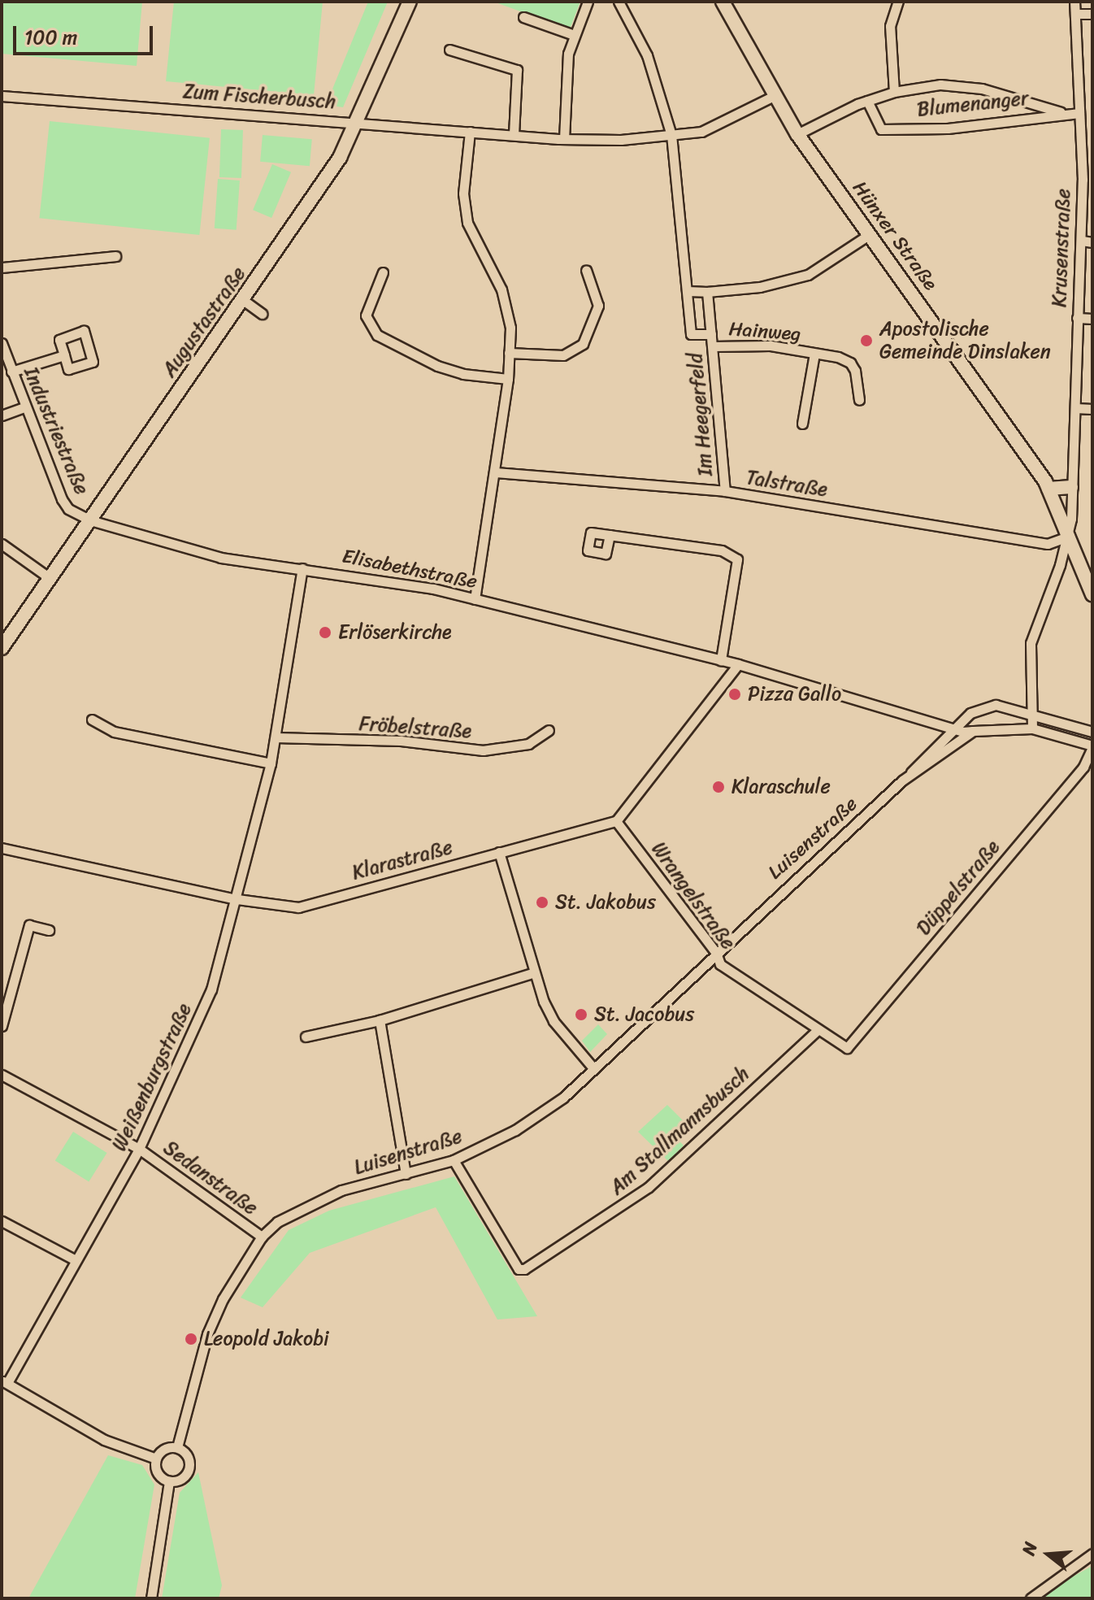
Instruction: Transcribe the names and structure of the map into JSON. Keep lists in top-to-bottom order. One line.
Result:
{"streets":{"main road":["Hünxer Straße","Augustastraße"],"street":["Zum Fischerbusch","Blumenanger","Krusenstraße","Hainweg","Im Heegerfeld","Industriestraße","Talstraße","Elisabethstraße","Fröbelstraße","Luisenstraße","Klarastraße","Düppelstraße","Wrangelstraße","Weißenburgstraße","Am Stallmannsbusch","Sedanstraße"]},"crossings":[["Zum Fischerbusch","Hünxer Straße"],["Zum Fischerbusch","Augustastraße"],["Zum Fischerbusch","Im Heegerfeld"],["Blumenanger","Hünxer Straße"],["Blumenanger","Krusenstraße"],["Hünxer Straße","Krusenstraße"],["Hünxer Straße","Talstraße"],["Krusenstraße","Talstraße"],["Augustastraße","Industriestraße"],["Augustastraße","Elisabethstraße"],["Hainweg","Im Heegerfeld"],["Im Heegerfeld","Talstraße"],["Industriestraße","Elisabethstraße"],["Elisabethstraße","Luisenstraße"],["Elisabethstraße","Weißenburgstraße"],["Fröbelstraße","Weißenburgstraße"],["Luisenstraße","Wrangelstraße"],["Luisenstraße","Am Stallmannsbusch"],["Luisenstraße","Sedanstraße"],["Klarastraße","Wrangelstraße"],["Klarastraße","Weißenburgstraße"],["Düppelstraße","Wrangelstraße"],["Wrangelstraße","Am Stallmannsbusch"],["Weißenburgstraße","Sedanstraße"]],"places":["Apostolische Gemeinde Dinslaken","Erlöserkirche","Pizza Gallo","Klaraschule","St. Jakobus","St. Jacobus","Leopold Jakobi"],"scale_bar":"100 m","north":"left"}
